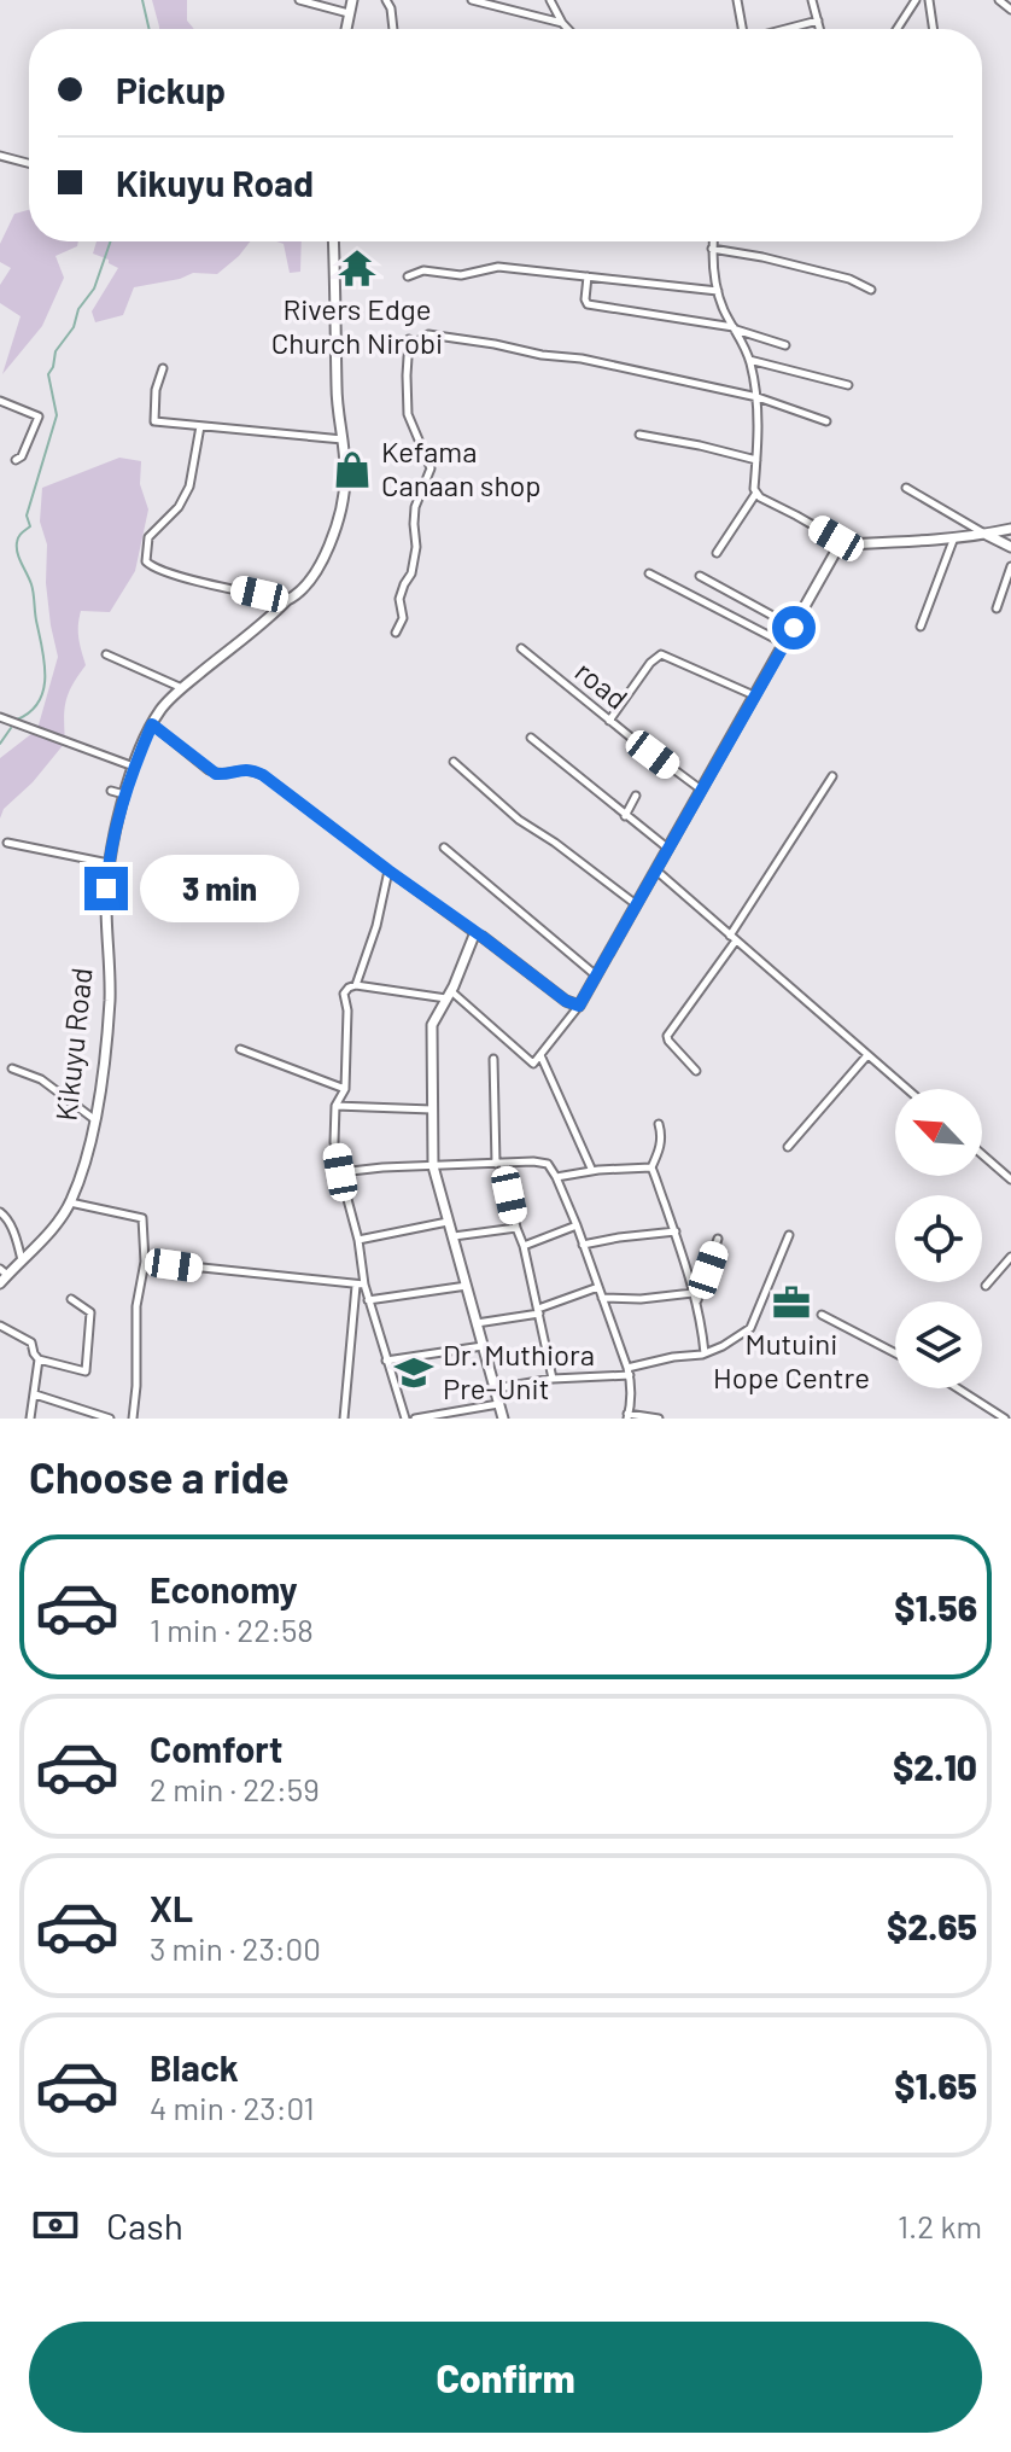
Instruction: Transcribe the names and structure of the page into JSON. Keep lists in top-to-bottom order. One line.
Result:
{"streets":{"main road":["Kikuyu Road"],"street":["road"]},"places":{"temple":["Rivers Edge Church Nirobi"],"shop":["Kefama Canaan shop"],"office":["Mutuini Hope Centre"],"school or university":["Dr. Muthiora Pre-Unit"]},"north":"top left","page":{"banner":["Pickup","Kikuyu Road"],"bubble":"3 min","heading":"Choose a ride","list":[{"name":"Economy","note":"1 min · 22:58","value":"$1.56"},{"name":"Comfort","note":"2 min · 22:59","value":"$2.10"},{"name":"XL","note":"3 min · 23:00","value":"$2.65"},{"name":"Black","note":"4 min · 23:01","value":"$1.65"}],"pay":["Cash","1.2 km"],"buttons":"Confirm"}}
